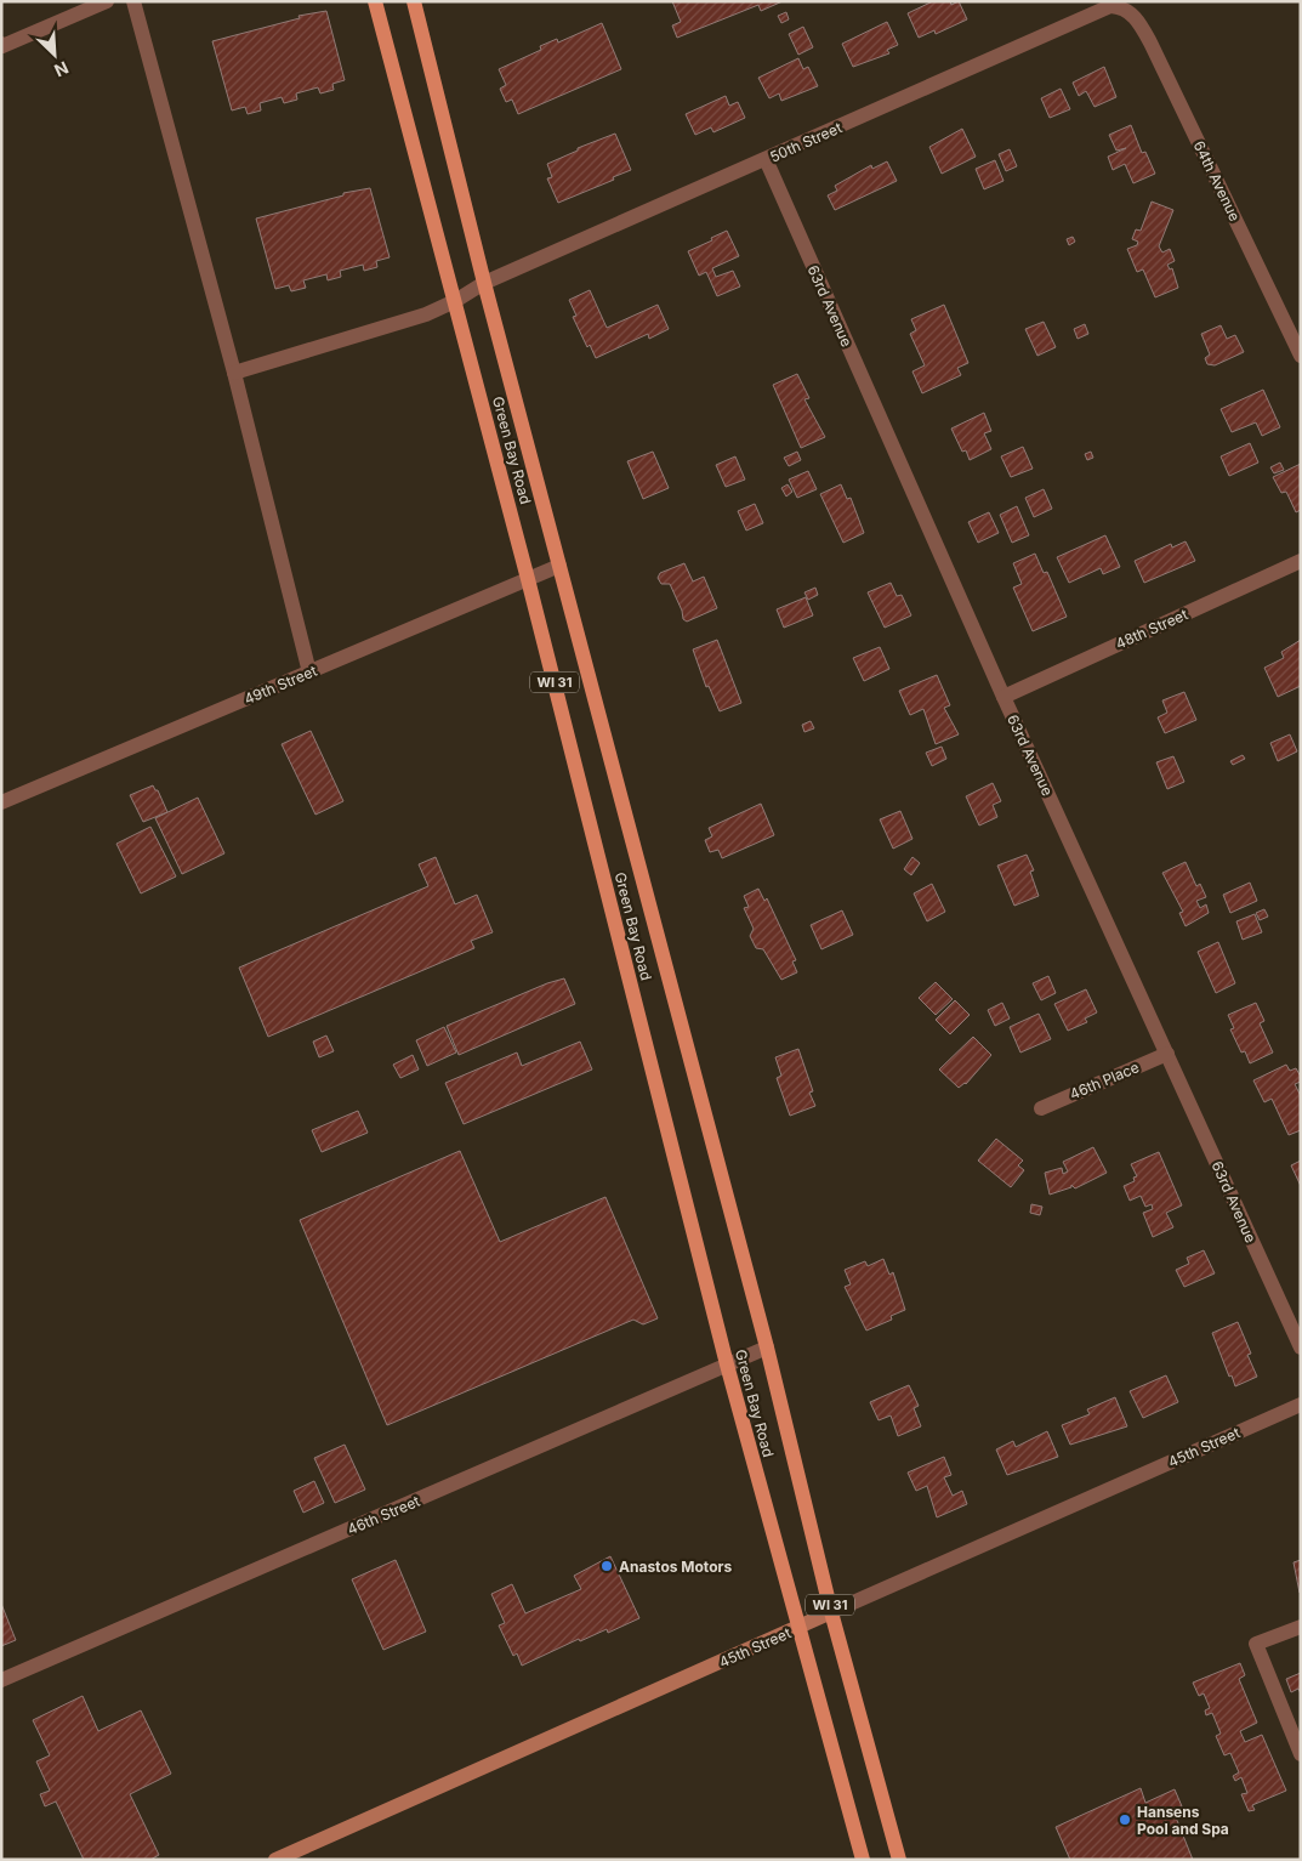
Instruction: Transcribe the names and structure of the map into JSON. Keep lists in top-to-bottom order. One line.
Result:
{"streets":{"main road":["Green Bay Road","WI 31"],"street":["50th Street","64th Avenue","63rd Avenue","48th Street","49th Street","46th Place","45th Street","46th Street"]},"crossings":[["50th Street","64th Avenue"],["50th Street","63rd Avenue"],["50th Street","Green Bay Road"],["63rd Avenue","48th Street"],["63rd Avenue","46th Place"],["Green Bay Road","49th Street"],["Green Bay Road","45th Street"],["Green Bay Road","46th Street"]],"places":["Anastos Motors","Hansens Pool and Spa"],"north":"bottom right"}
